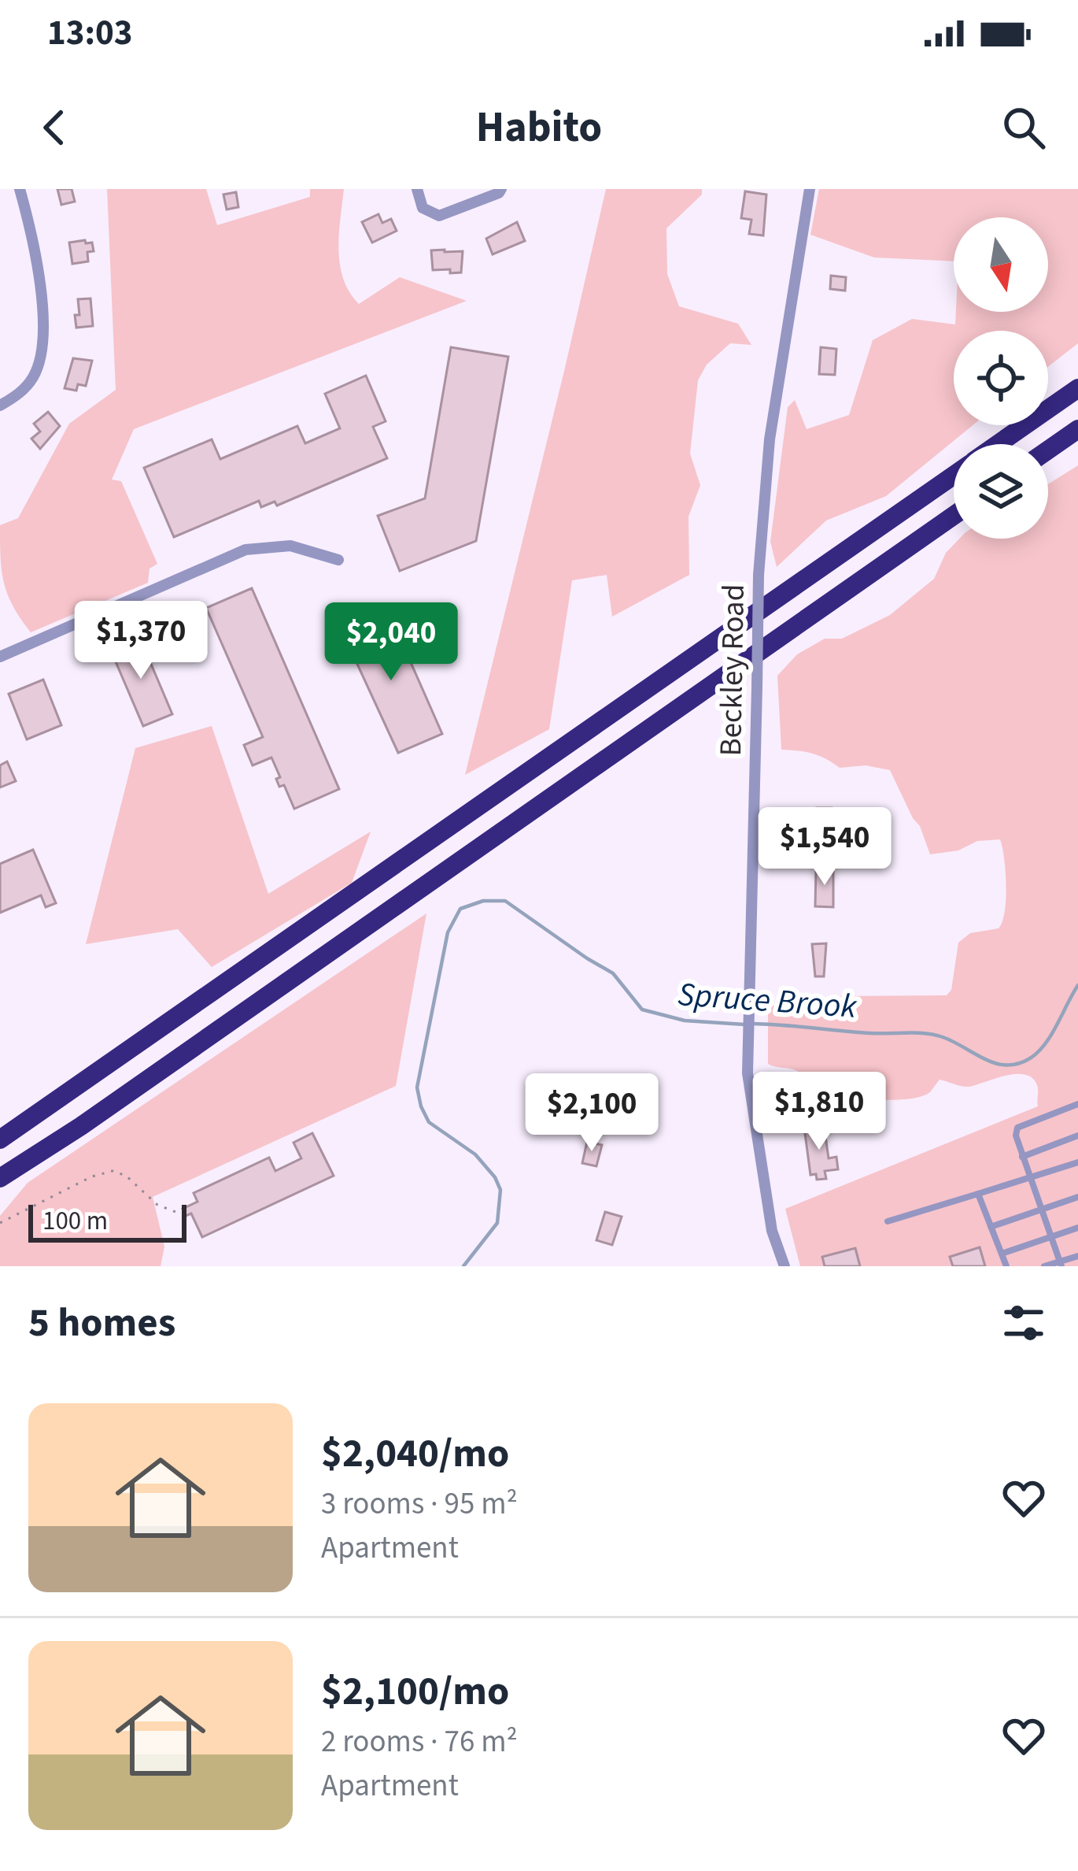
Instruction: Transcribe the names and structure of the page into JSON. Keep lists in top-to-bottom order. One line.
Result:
{"streets":{"street":["Beckley Road"]},"water":["Spruce Brook"],"scale_bar":"100 m","north":"bottom","page":{"status":"13:03","header":"Habito","price":["$1,370","$2,040","$1,540","$1,810","$2,100"],"scale":"100 m","heading":"5 homes","list":[{"name":"$2,040/mo","note":"3 rooms · 95 m² · Apartment"},{"name":"$2,100/mo","note":"2 rooms · 76 m² · Apartment"}]}}
